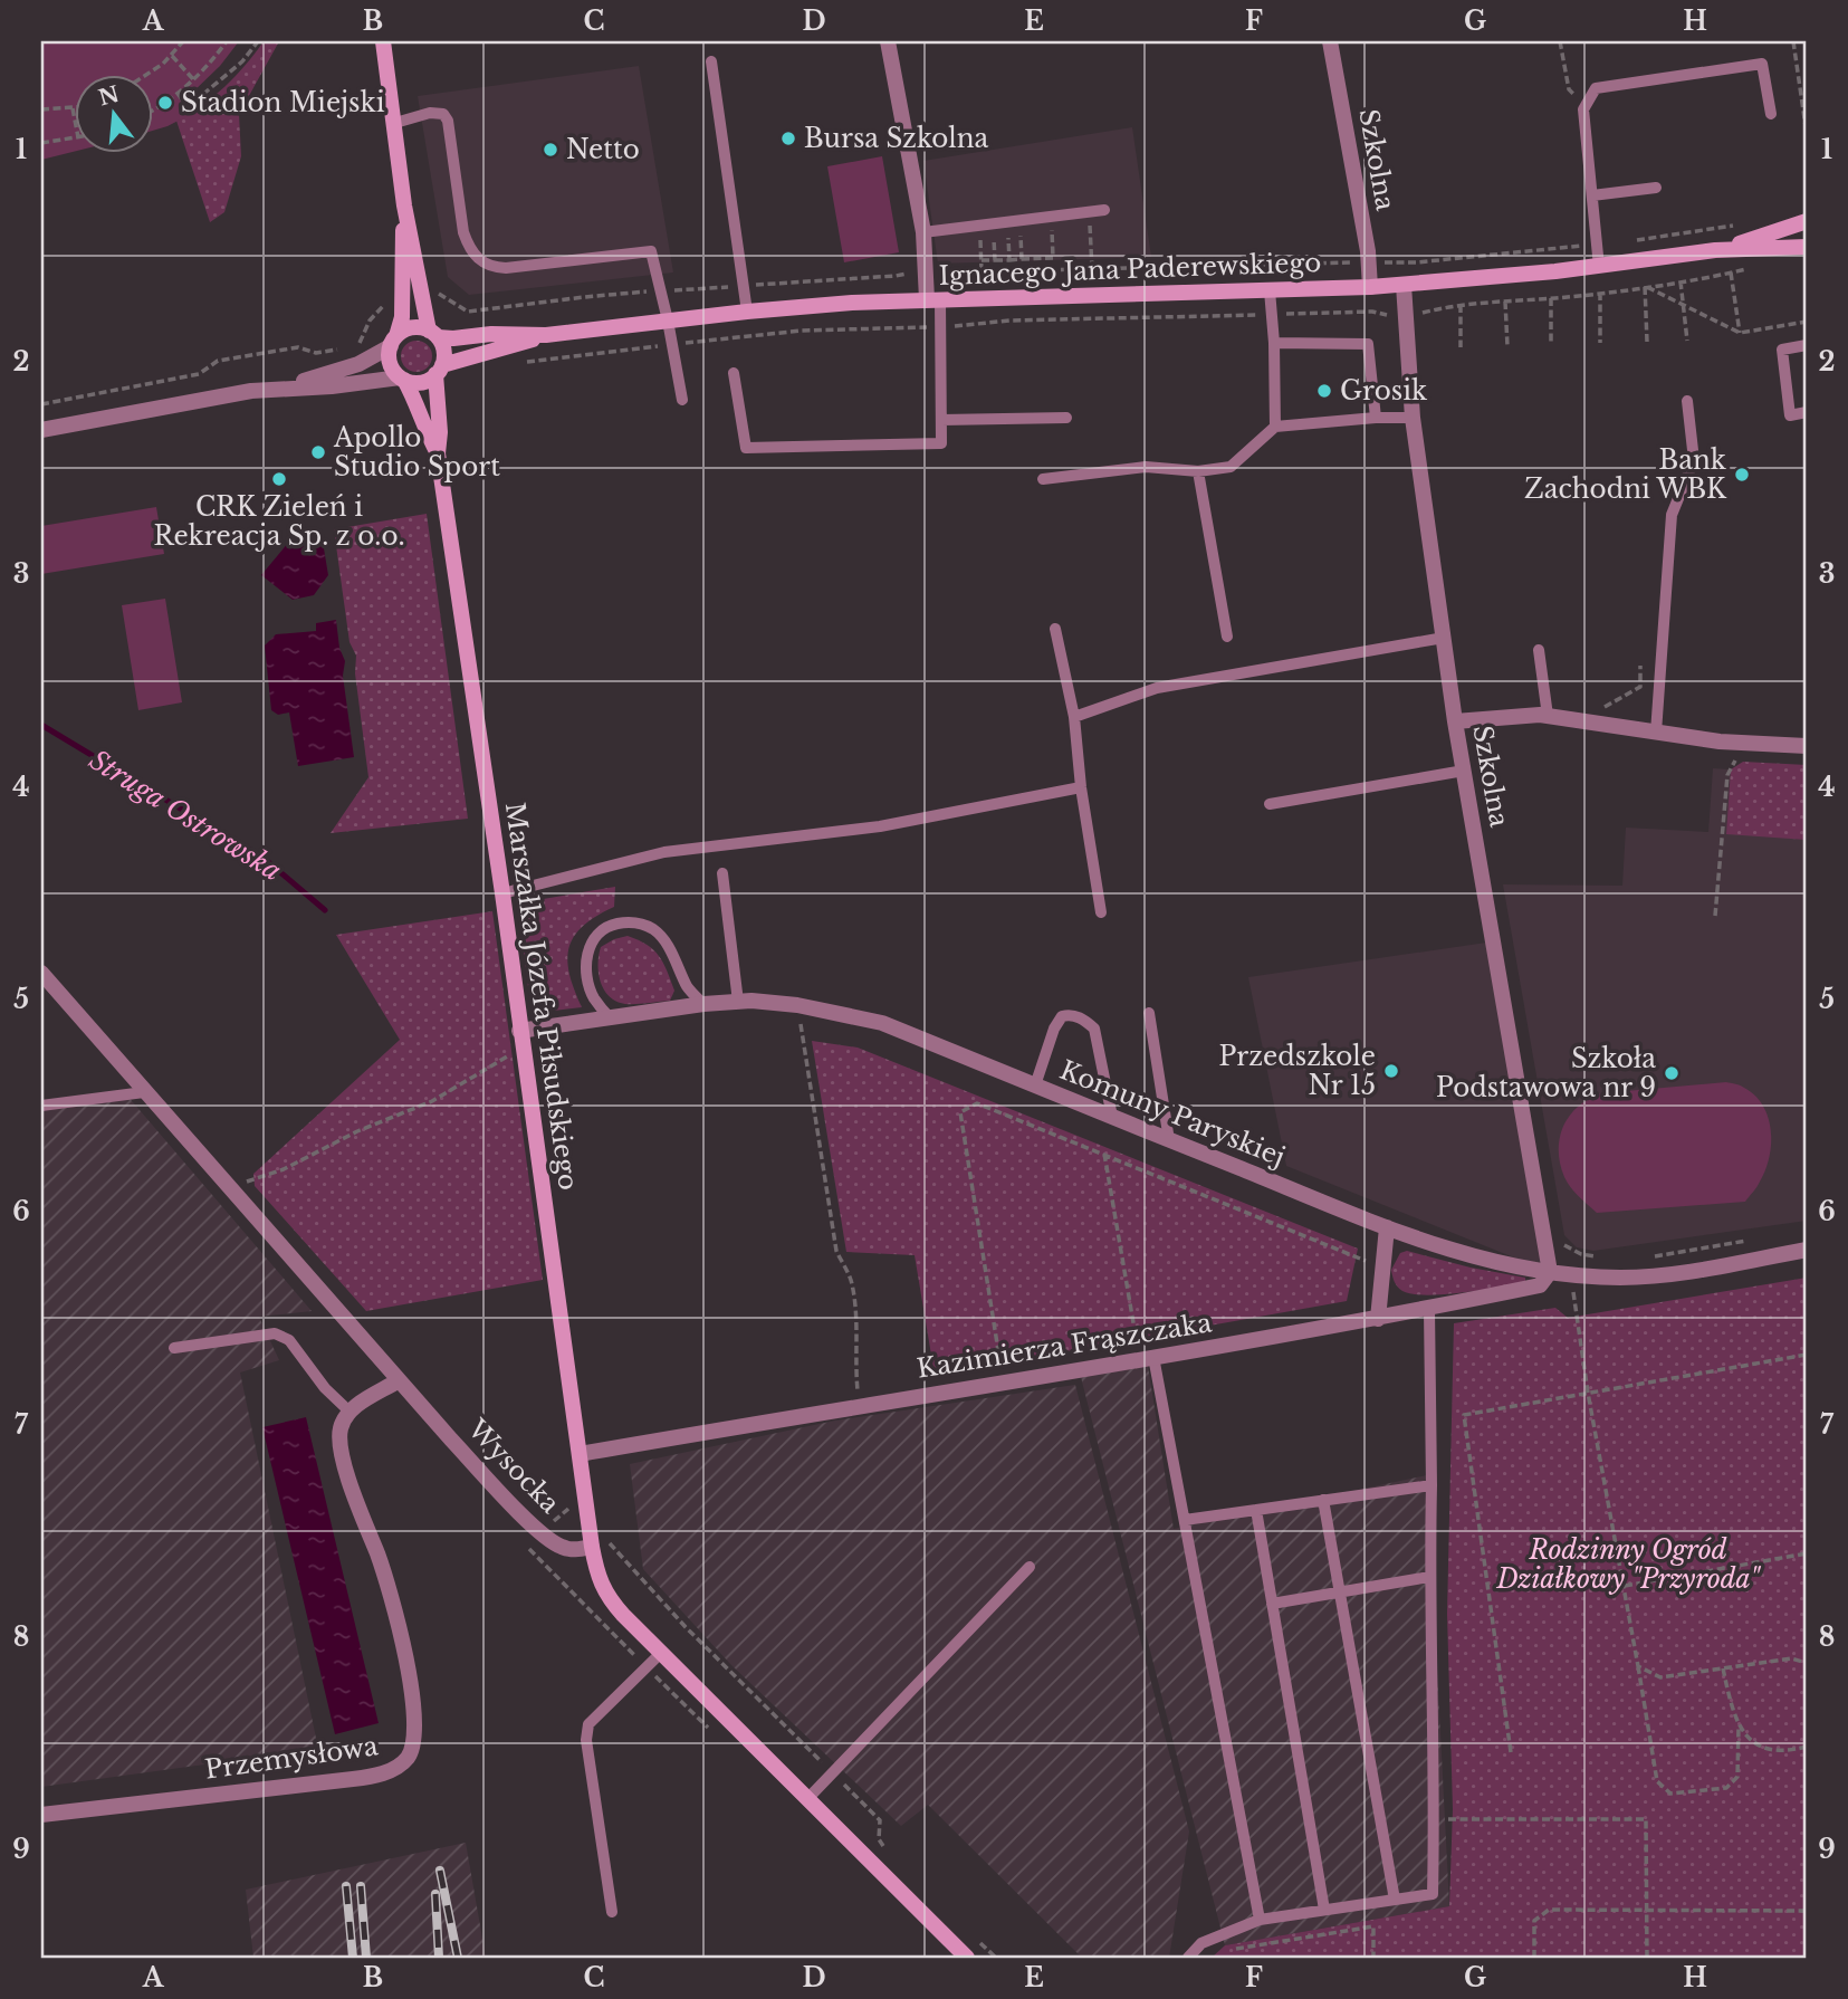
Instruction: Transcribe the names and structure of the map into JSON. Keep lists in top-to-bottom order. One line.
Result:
{"streets":{"street":["Szkolna","Ignacego Jana Paderewskiego","Marszałka Józefa Piłsudskiego","Komuny Paryskiej","Kazimierza Frąszczaka","Wysocka","Przemysłowa"]},"crossings":[["Szkolna","Ignacego Jana Paderewskiego"],["Szkolna","Komuny Paryskiej"],["Szkolna","Kazimierza Frąszczaka"],["Marszałka Józefa Piłsudskiego","Komuny Paryskiej"],["Marszałka Józefa Piłsudskiego","Kazimierza Frąszczaka"],["Marszałka Józefa Piłsudskiego","Wysocka"],["Komuny Paryskiej","Kazimierza Frąszczaka"]],"water":["Struga Ostrowska"],"parks":["Rodzinny Ogród Działkowy \"Przyroda\""],"places":["Stadion Miejski","Bursa Szkolna","Netto","Grosik","Apollo Studio Sport","Bank Zachodni WBK","CRK Zieleń i Rekreacja Sp. z o.o.","Przedszkole Nr 15","Szkoła Podstawowa nr 9"],"north":"top","grid":{"columns":["A","B","C","D","E","F","G","H"],"rows":["1","2","3","4","5","6","7","8","9"]}}
